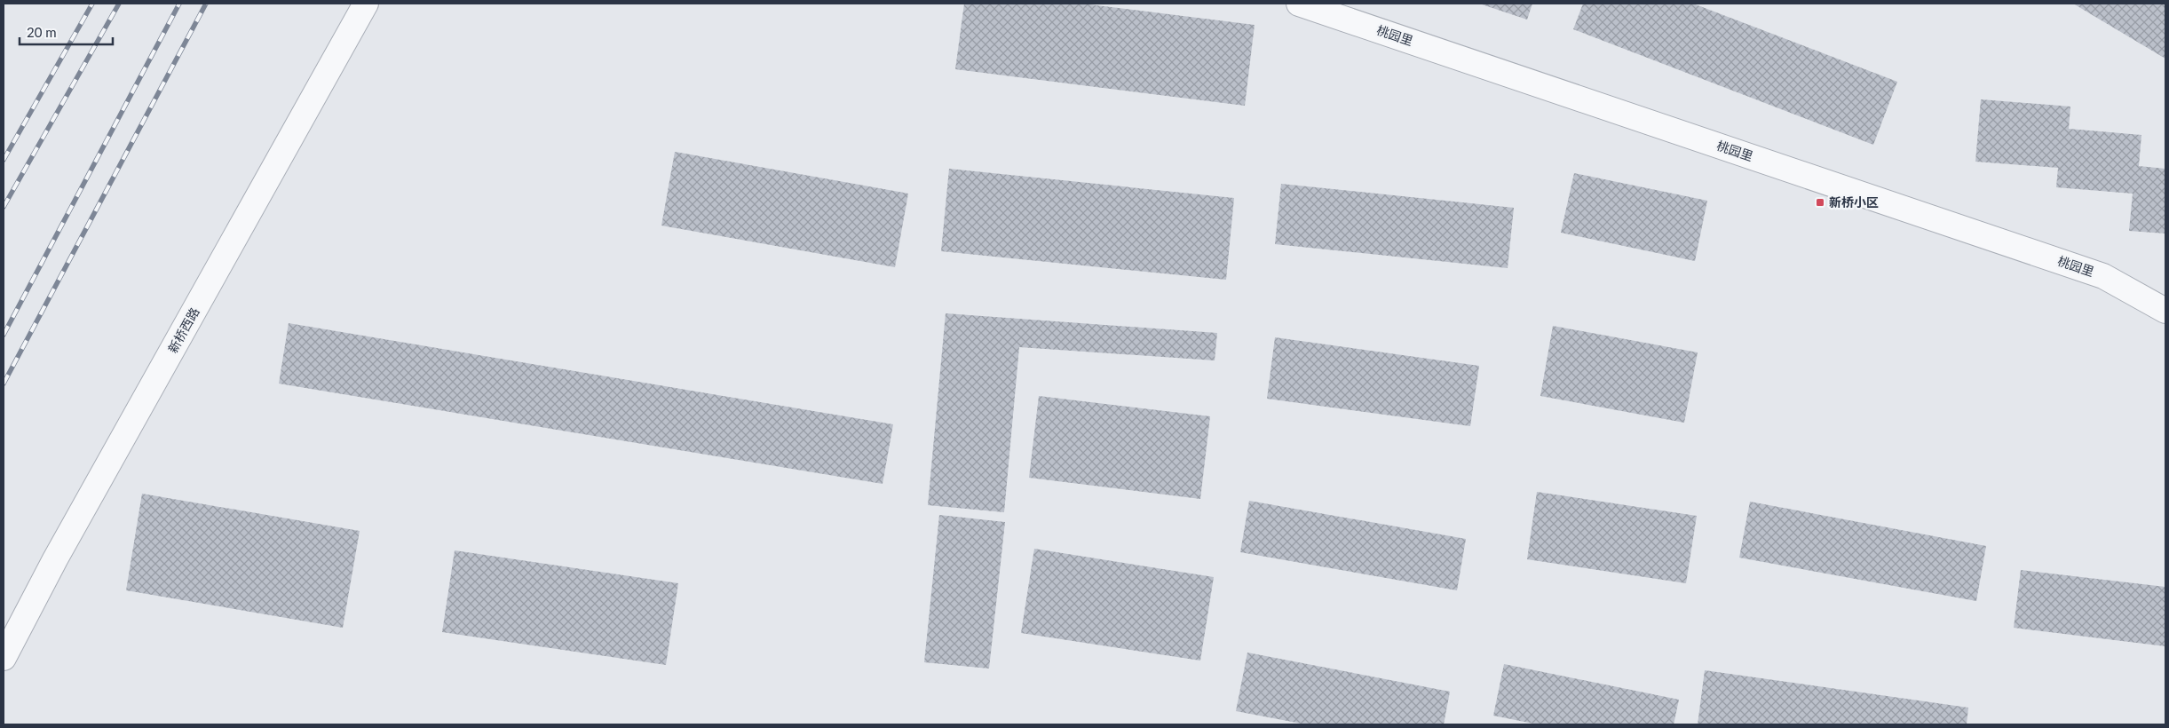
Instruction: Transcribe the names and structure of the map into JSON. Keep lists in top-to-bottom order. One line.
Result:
{"streets":{"street":["桃园里","新桥西路"]},"places":{"transit":["新桥小区"]},"scale_bar":"20 m"}
